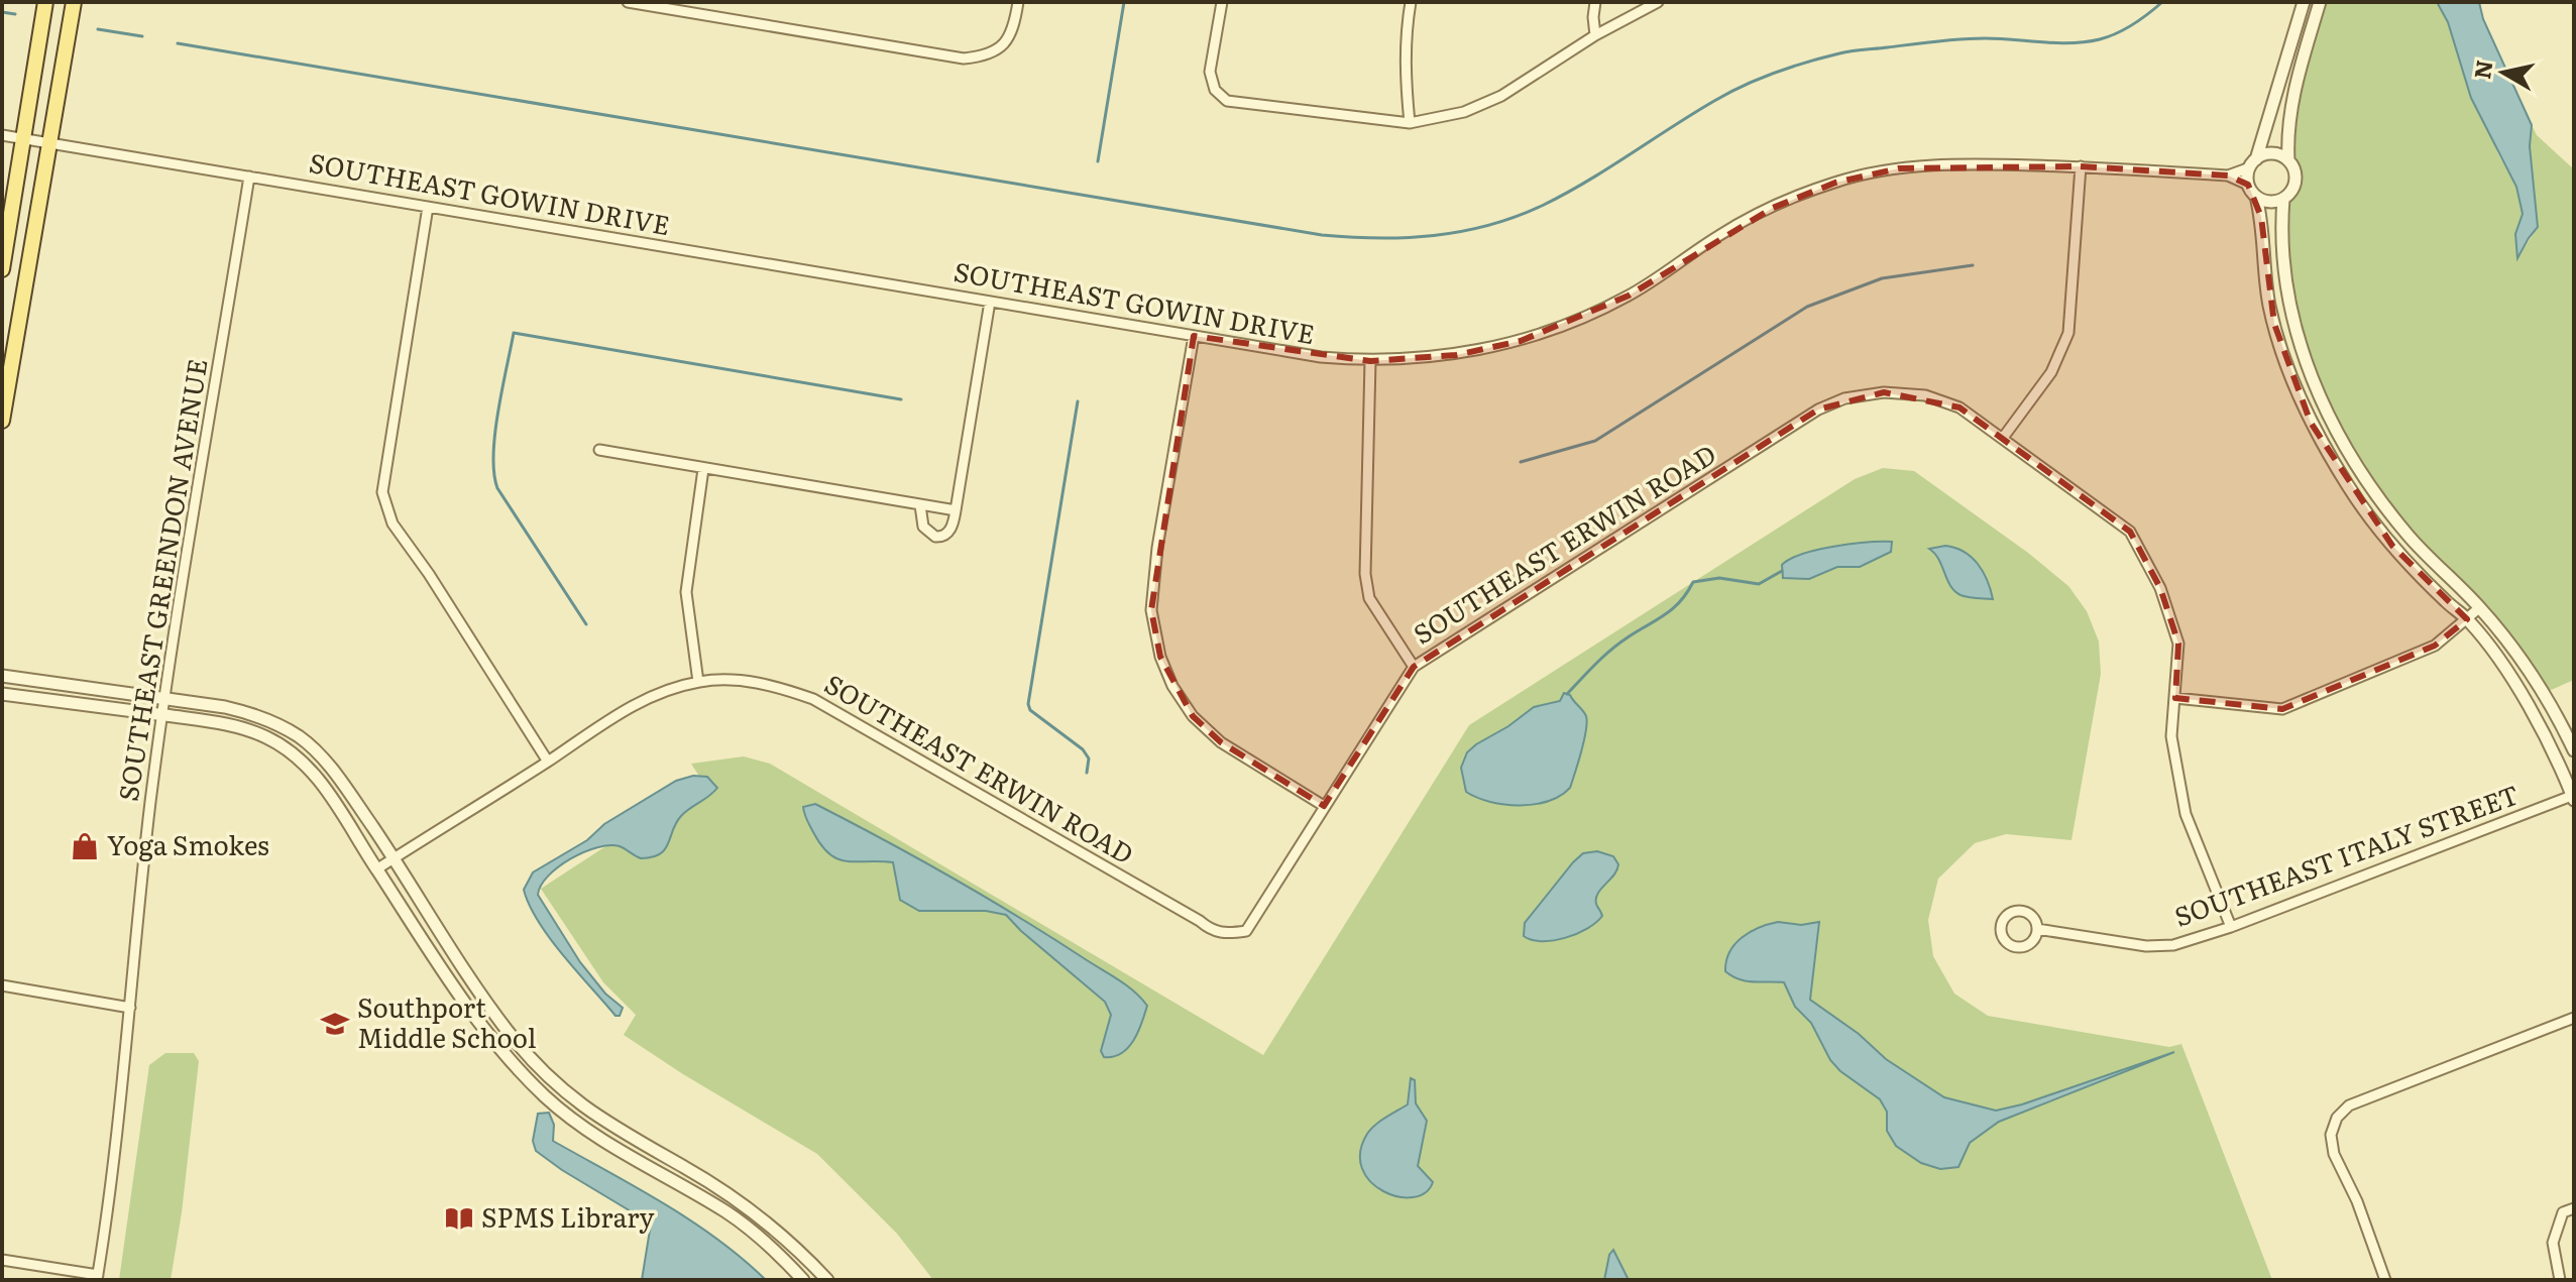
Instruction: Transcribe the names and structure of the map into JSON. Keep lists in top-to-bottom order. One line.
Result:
{"streets":{"street":["SOUTHEAST GOWIN DRIVE","SOUTHEAST ERWIN ROAD","SOUTHEAST GREENDON AVENUE","SOUTHEAST ITALY STREET"]},"crossings":[["SOUTHEAST GOWIN DRIVE","SOUTHEAST GREENDON AVENUE"],["SOUTHEAST ERWIN ROAD","SOUTHEAST ITALY STREET"]],"places":{"shop":["Yoga Smokes"],"school or university":["Southport Middle School"],"library":["SPMS Library"]},"north":"left"}
